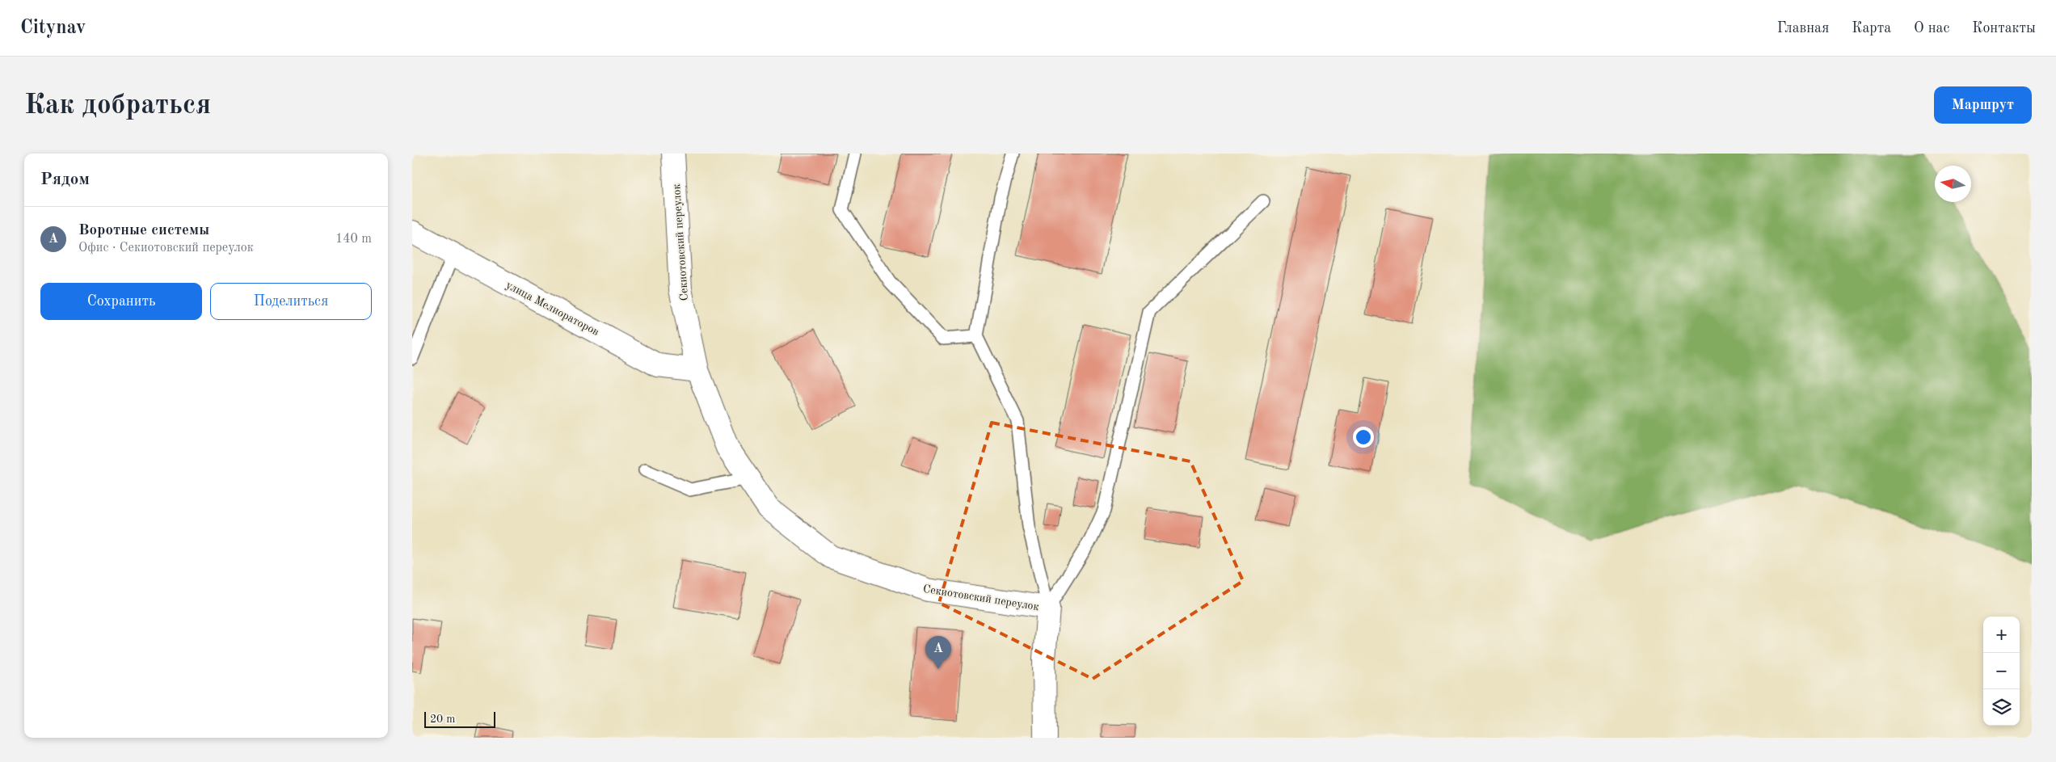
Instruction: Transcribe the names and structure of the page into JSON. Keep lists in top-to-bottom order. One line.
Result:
{"streets":{"street":["Секиотовский переулок","улица Мелиораторов"]},"crossings":[["Секиотовский переулок","улица Мелиораторов"]],"scale_bar":"20 m","north":"left","page":{"header":"Citynav","nav":["Главная","Карта","О нас","Контакты"],"buttons":["Маршрут",["Сохранить","Поделиться"]],"title":"Как добраться","heading":"Рядом","list":[{"mark":"A","name":"Воротные системы","note":"Офис · Секиотовский переулок","value":"140 m"}],"map_buttons":["+","−"],"pins":"A","scale":"20 m"}}
